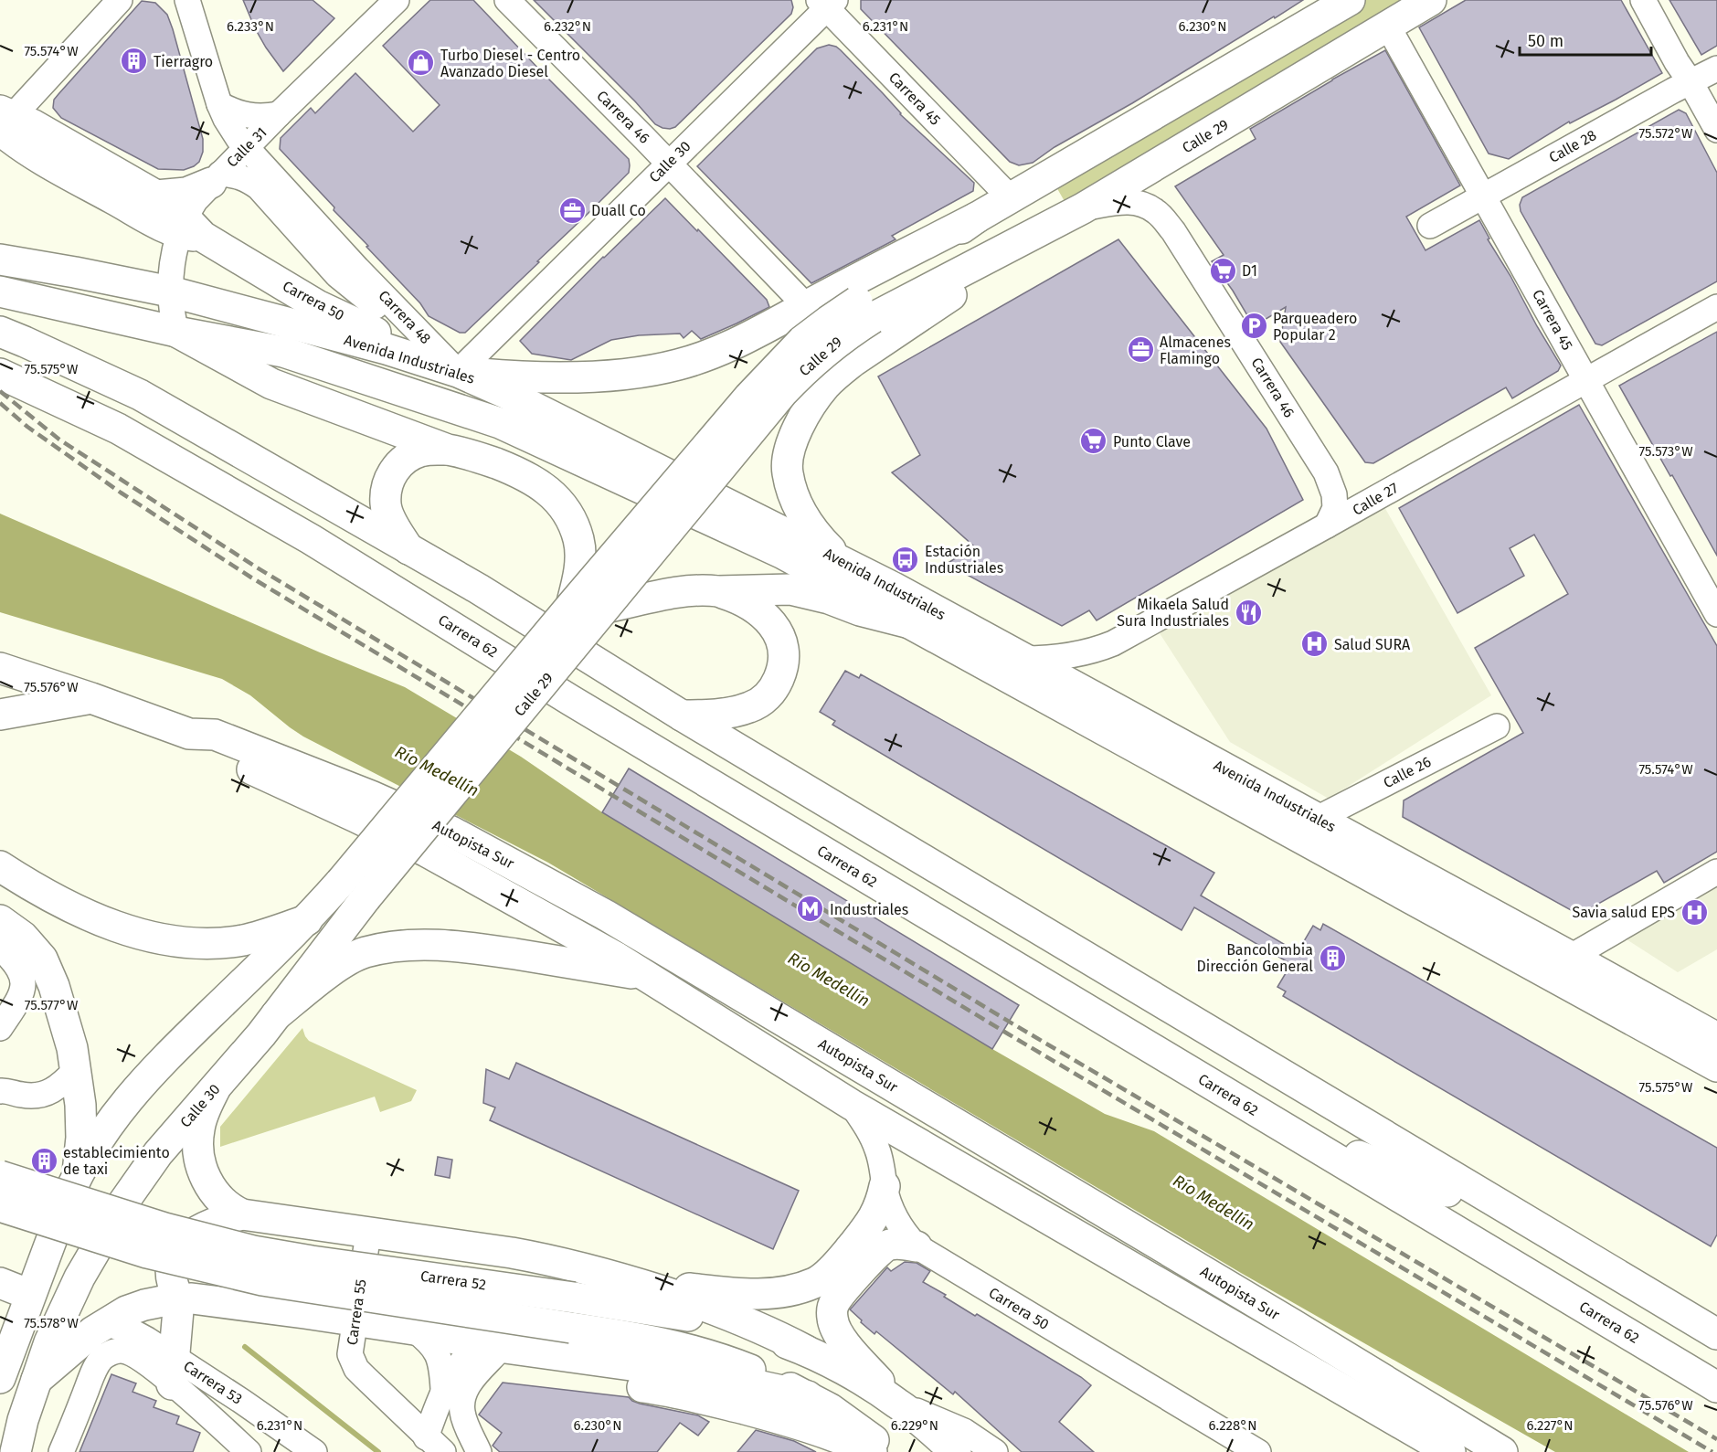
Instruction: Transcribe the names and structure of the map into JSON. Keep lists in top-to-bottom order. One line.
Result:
{"streets":{"main road":["Calle 29","Calle 30","Carrera 50","Avenida Industriales","Carrera 62","Autopista Sur","Carrera 52"],"street":["Carrera 45","Carrera 46","Calle 28","Calle 31","Carrera 48","Calle 27","Calle 26","Carrera 55","Carrera 53"]},"crossings":[["Carrera 45","Calle 29"],["Carrera 45","Calle 28"],["Carrera 45","Calle 30"],["Carrera 45","Calle 27"],["Carrera 46","Calle 29"],["Carrera 46","Calle 30"],["Carrera 46","Calle 27"],["Calle 29","Calle 30"],["Calle 31","Carrera 50"],["Calle 31","Carrera 48"],["Calle 31","Avenida Industriales"],["Calle 30","Carrera 50"],["Calle 30","Carrera 48"],["Calle 30","Avenida Industriales"],["Carrera 50","Carrera 48"],["Carrera 50","Avenida Industriales"],["Carrera 50","Autopista Sur"],["Carrera 48","Avenida Industriales"],["Avenida Industriales","Calle 27"],["Avenida Industriales","Calle 26"]],"water":["Río Medellín"],"places":{"building":["Tierragro","Bancolombia Dirección General","establecimiento de taxi"],"shop":["Turbo Diesel - Centro Avanzado Diesel"],"office":["Duall Co","Almacenes Flamingo"],"supermarket":["D1","Punto Clave"],"parking":["Parqueadero Popular 2"],"bus stop":["Estación Industriales"],"restaurant":["Mikaela Salud Sura Industriales"],"hospital":["Salud SURA","Savia salud EPS"],"metro station":["Industriales"]},"scale_bar":"50 m","coordinates":["6.233°N","6.231°N","6.232°N","6.230°N","75.574°W","75.572°W","75.575°W","75.573°W","75.576°W","75.577°W","75.578°W","6.229°N","6.228°N","6.227°N"]}
